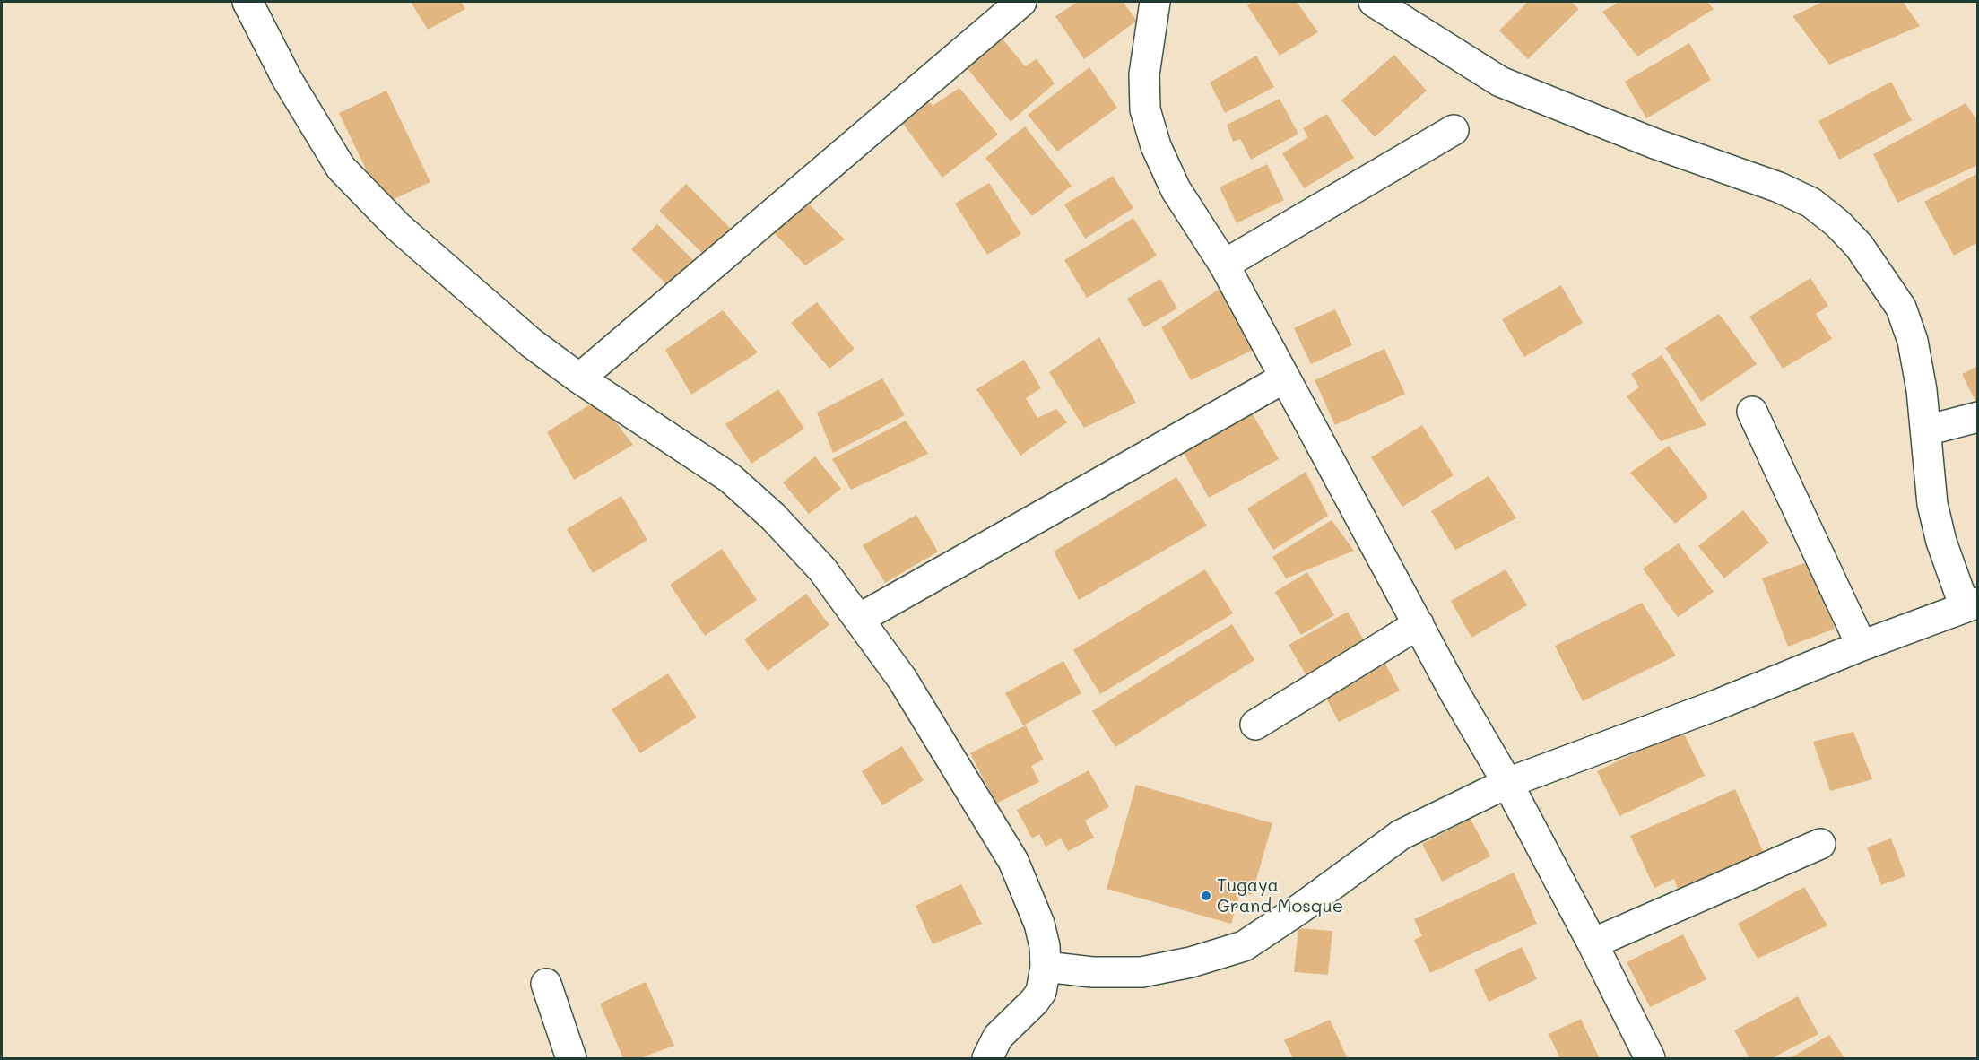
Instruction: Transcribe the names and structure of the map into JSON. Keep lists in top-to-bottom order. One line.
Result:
{"places":["Tugaya Grand Mosque"]}
